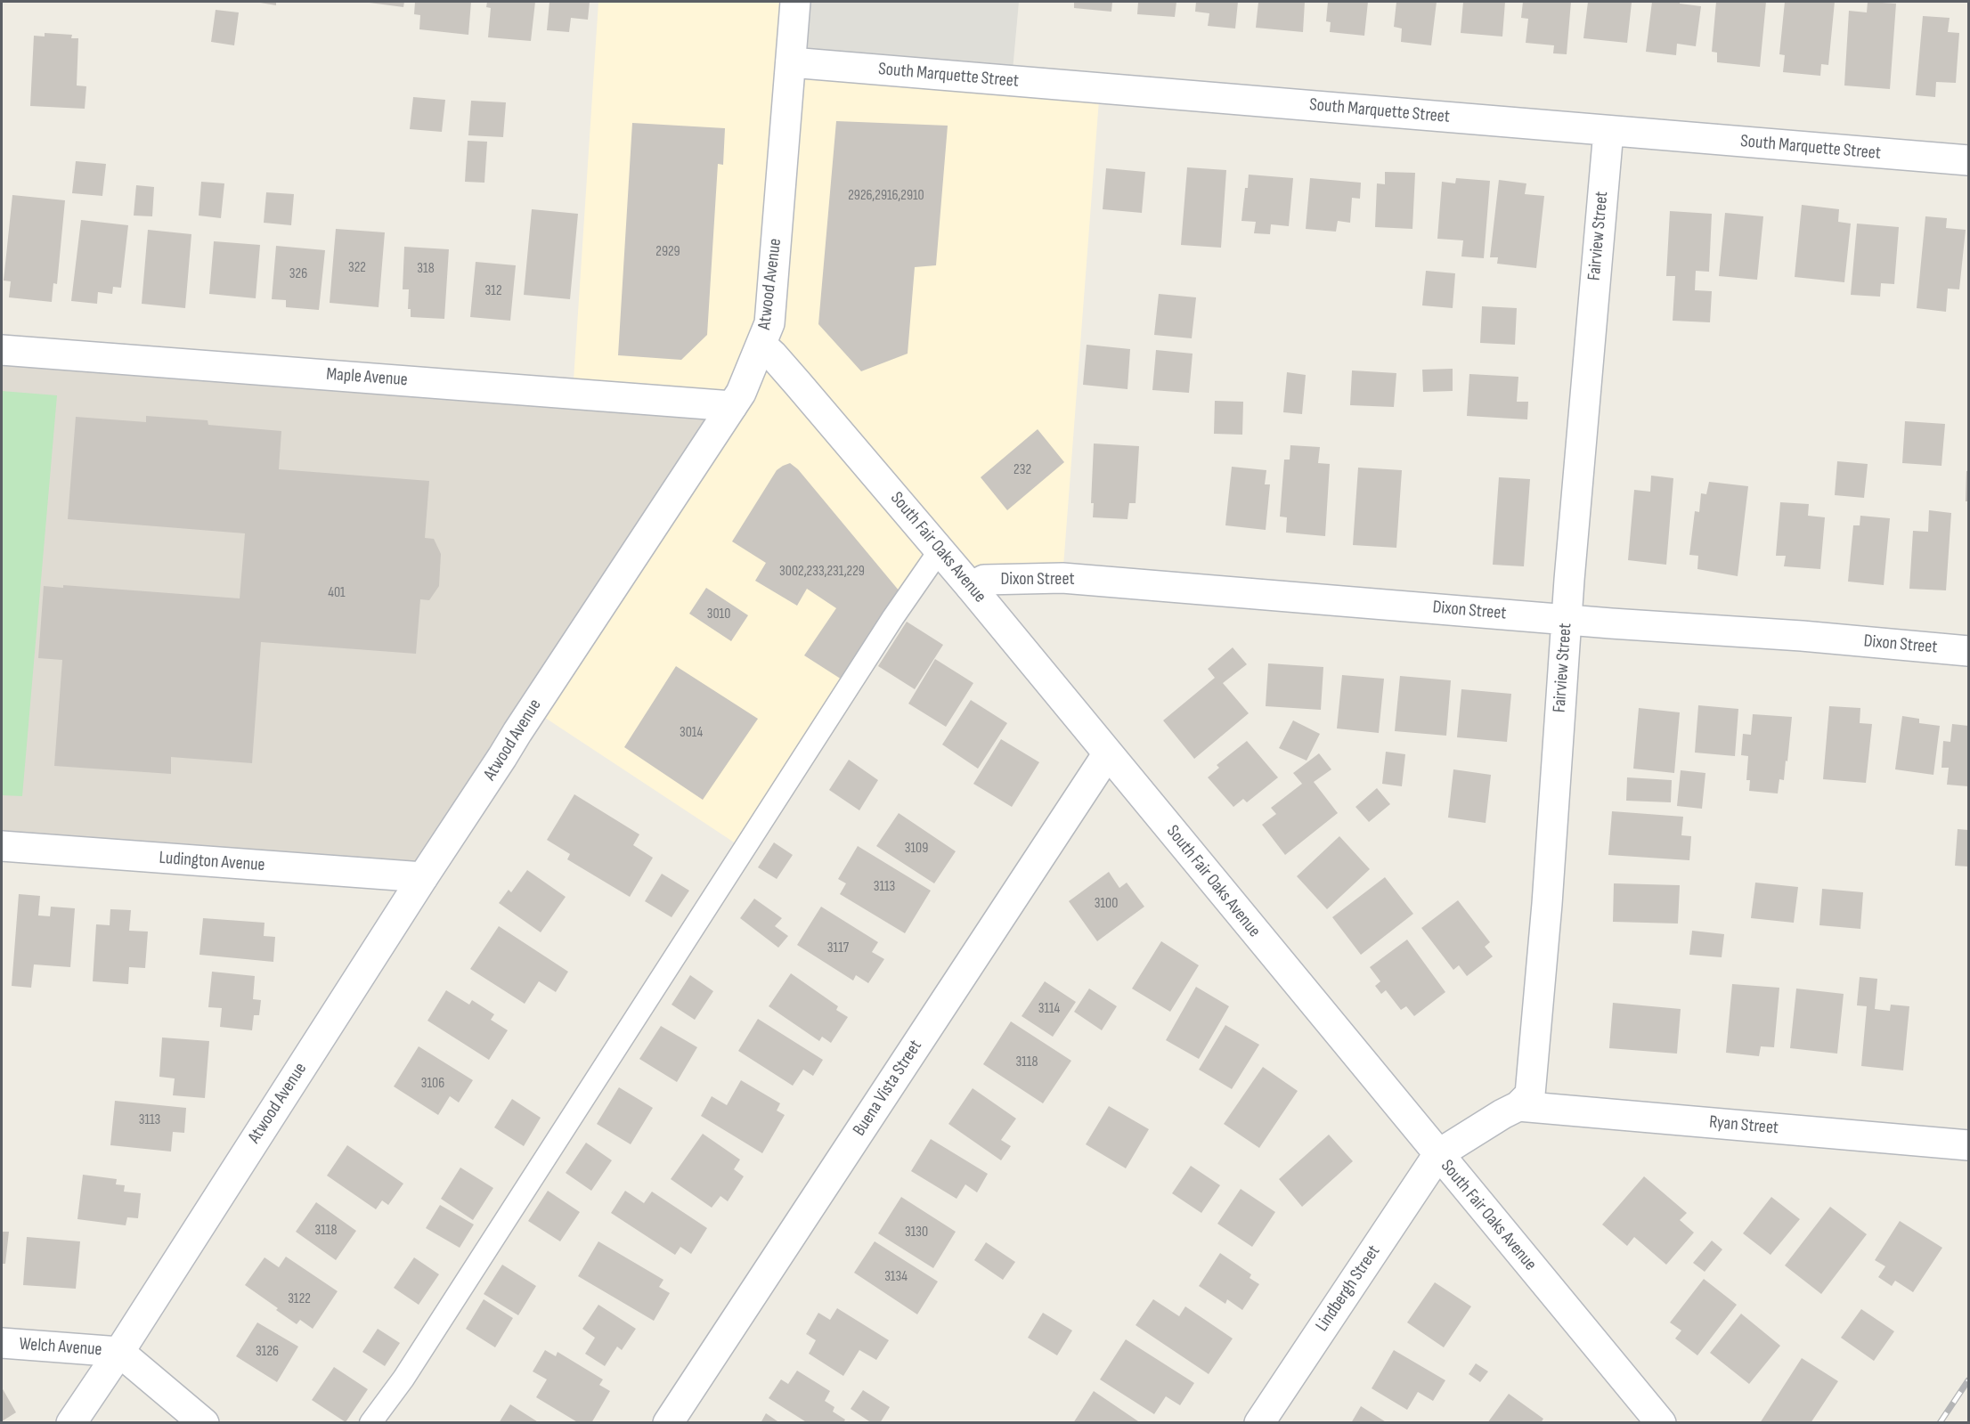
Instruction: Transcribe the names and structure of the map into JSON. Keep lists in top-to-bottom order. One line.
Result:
{"streets":{"street":["South Marquette Street","Fairview Street","Atwood Avenue","Maple Avenue","South Fair Oaks Avenue","Dixon Street","Ludington Avenue","Buena Vista Street","Ryan Street","Lindbergh Street","Welch Avenue"]},"crossings":[["South Marquette Street","Fairview Street"],["South Marquette Street","Atwood Avenue"],["Fairview Street","South Fair Oaks Avenue"],["Fairview Street","Dixon Street"],["Fairview Street","Ryan Street"],["Fairview Street","Lindbergh Street"],["Atwood Avenue","Maple Avenue"],["Atwood Avenue","South Fair Oaks Avenue"],["Atwood Avenue","Ludington Avenue"],["Atwood Avenue","Welch Avenue"],["South Fair Oaks Avenue","Dixon Street"],["South Fair Oaks Avenue","Buena Vista Street"],["South Fair Oaks Avenue","Lindbergh Street"]],"house_numbers":["2926,2916,2910","2929","322","318","326","312","232","3002,233,231,229","401","3010","3014","3109","3113","3100","3117","3114","3118","3106","3113","3118","3130","3134","3122","3126"]}
